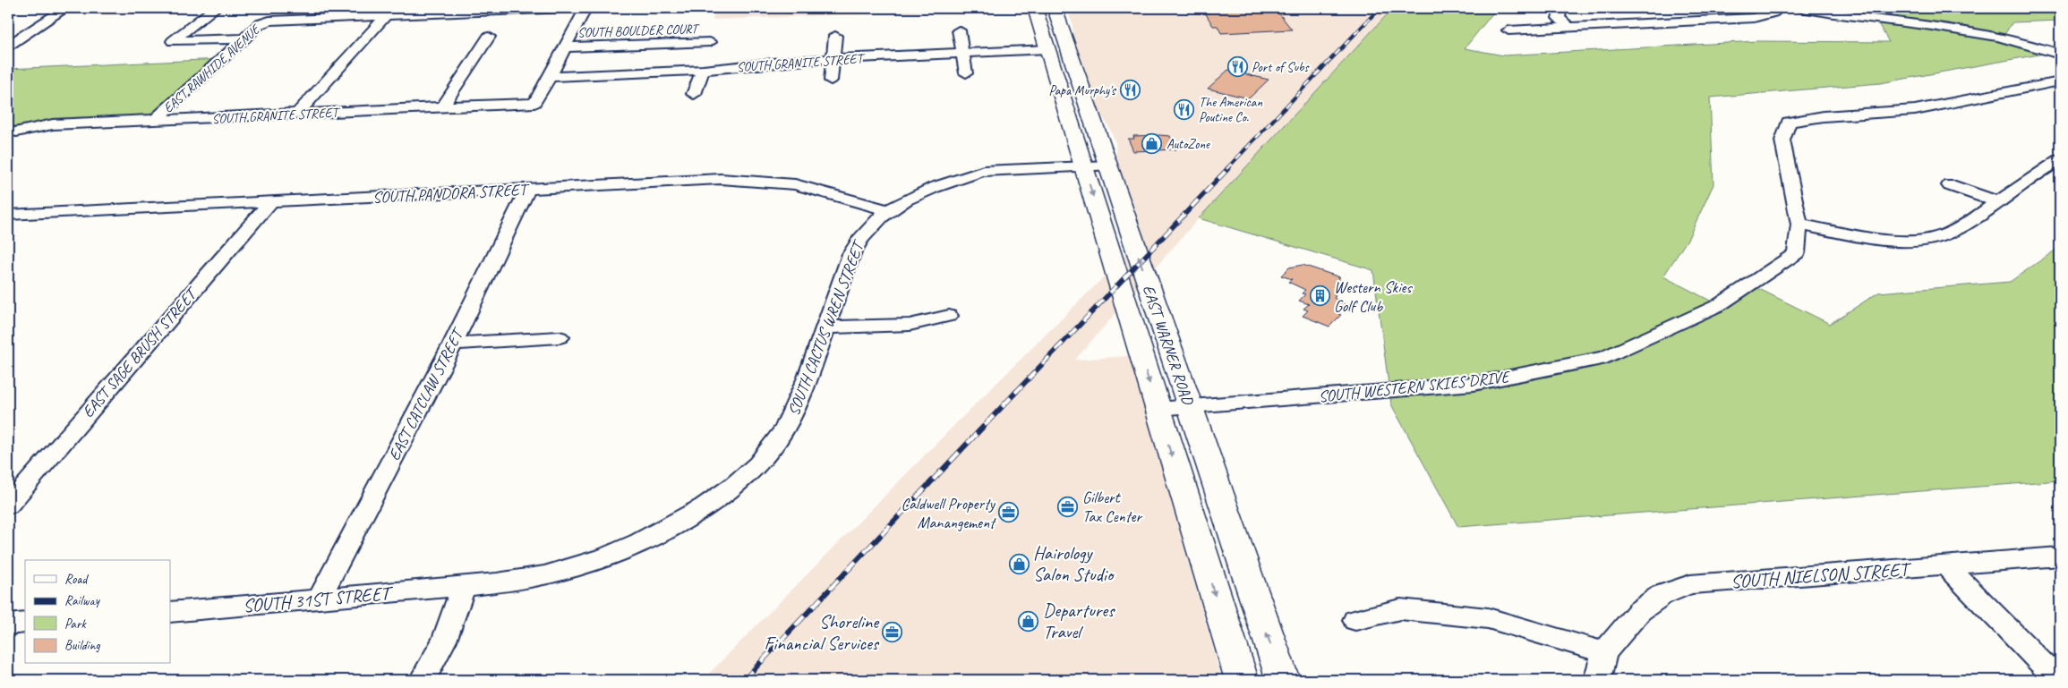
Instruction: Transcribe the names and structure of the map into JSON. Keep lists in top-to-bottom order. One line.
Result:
{"streets":{"main road":["EAST WARNER ROAD"],"street":["SOUTH BOULDER COURT","SOUTH GRANITE STREET","EAST RAWHIDE AVENUE","SOUTH PANDORA STREET","SOUTH CACTUS WREN STREET","EAST SAGE BRUSH STREET","SOUTH WESTERN SKIES DRIVE","EAST CATCLAW STREET","SOUTH NIELSON STREET","SOUTH 31ST STREET"]},"crossings":[["SOUTH GRANITE STREET","EAST RAWHIDE AVENUE"],["SOUTH GRANITE STREET","EAST WARNER ROAD"],["SOUTH PANDORA STREET","SOUTH CACTUS WREN STREET"],["SOUTH PANDORA STREET","EAST SAGE BRUSH STREET"],["SOUTH PANDORA STREET","EAST CATCLAW STREET"],["SOUTH CACTUS WREN STREET","EAST WARNER ROAD"],["SOUTH CACTUS WREN STREET","SOUTH 31ST STREET"],["EAST WARNER ROAD","SOUTH WESTERN SKIES DRIVE"],["EAST CATCLAW STREET","SOUTH 31ST STREET"]],"places":{"restaurant":["Port of Subs","Papa Murphy's","The American Poutine Co."],"shop":["AutoZone","Hairology Salon Studio","Departures Travel"],"building":["Western Skies Golf Club"],"office":["Gilbert Tax Center","Caldwell Property Manangement","Shoreline Financial Services"]},"legend":["Road","Railway","Park","Building"]}
